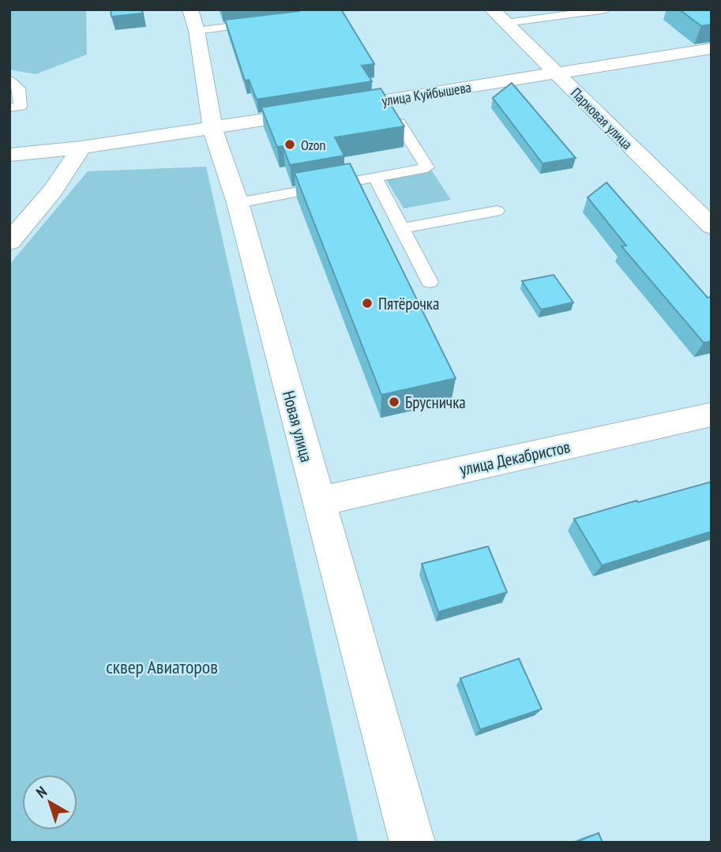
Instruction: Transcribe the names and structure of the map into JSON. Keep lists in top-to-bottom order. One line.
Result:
{"streets":{"street":["улица Куйбышева","Парковая улица","Новая улица","улица Декабристов"]},"crossings":[["улица Куйбышева","Парковая улица"],["улица Куйбышева","Новая улица"],["Новая улица","улица Декабристов"]],"parks":["сквер Авиаторов"],"places":["Ozon","Пятёрочка","Брусничка"],"north":"top left"}
